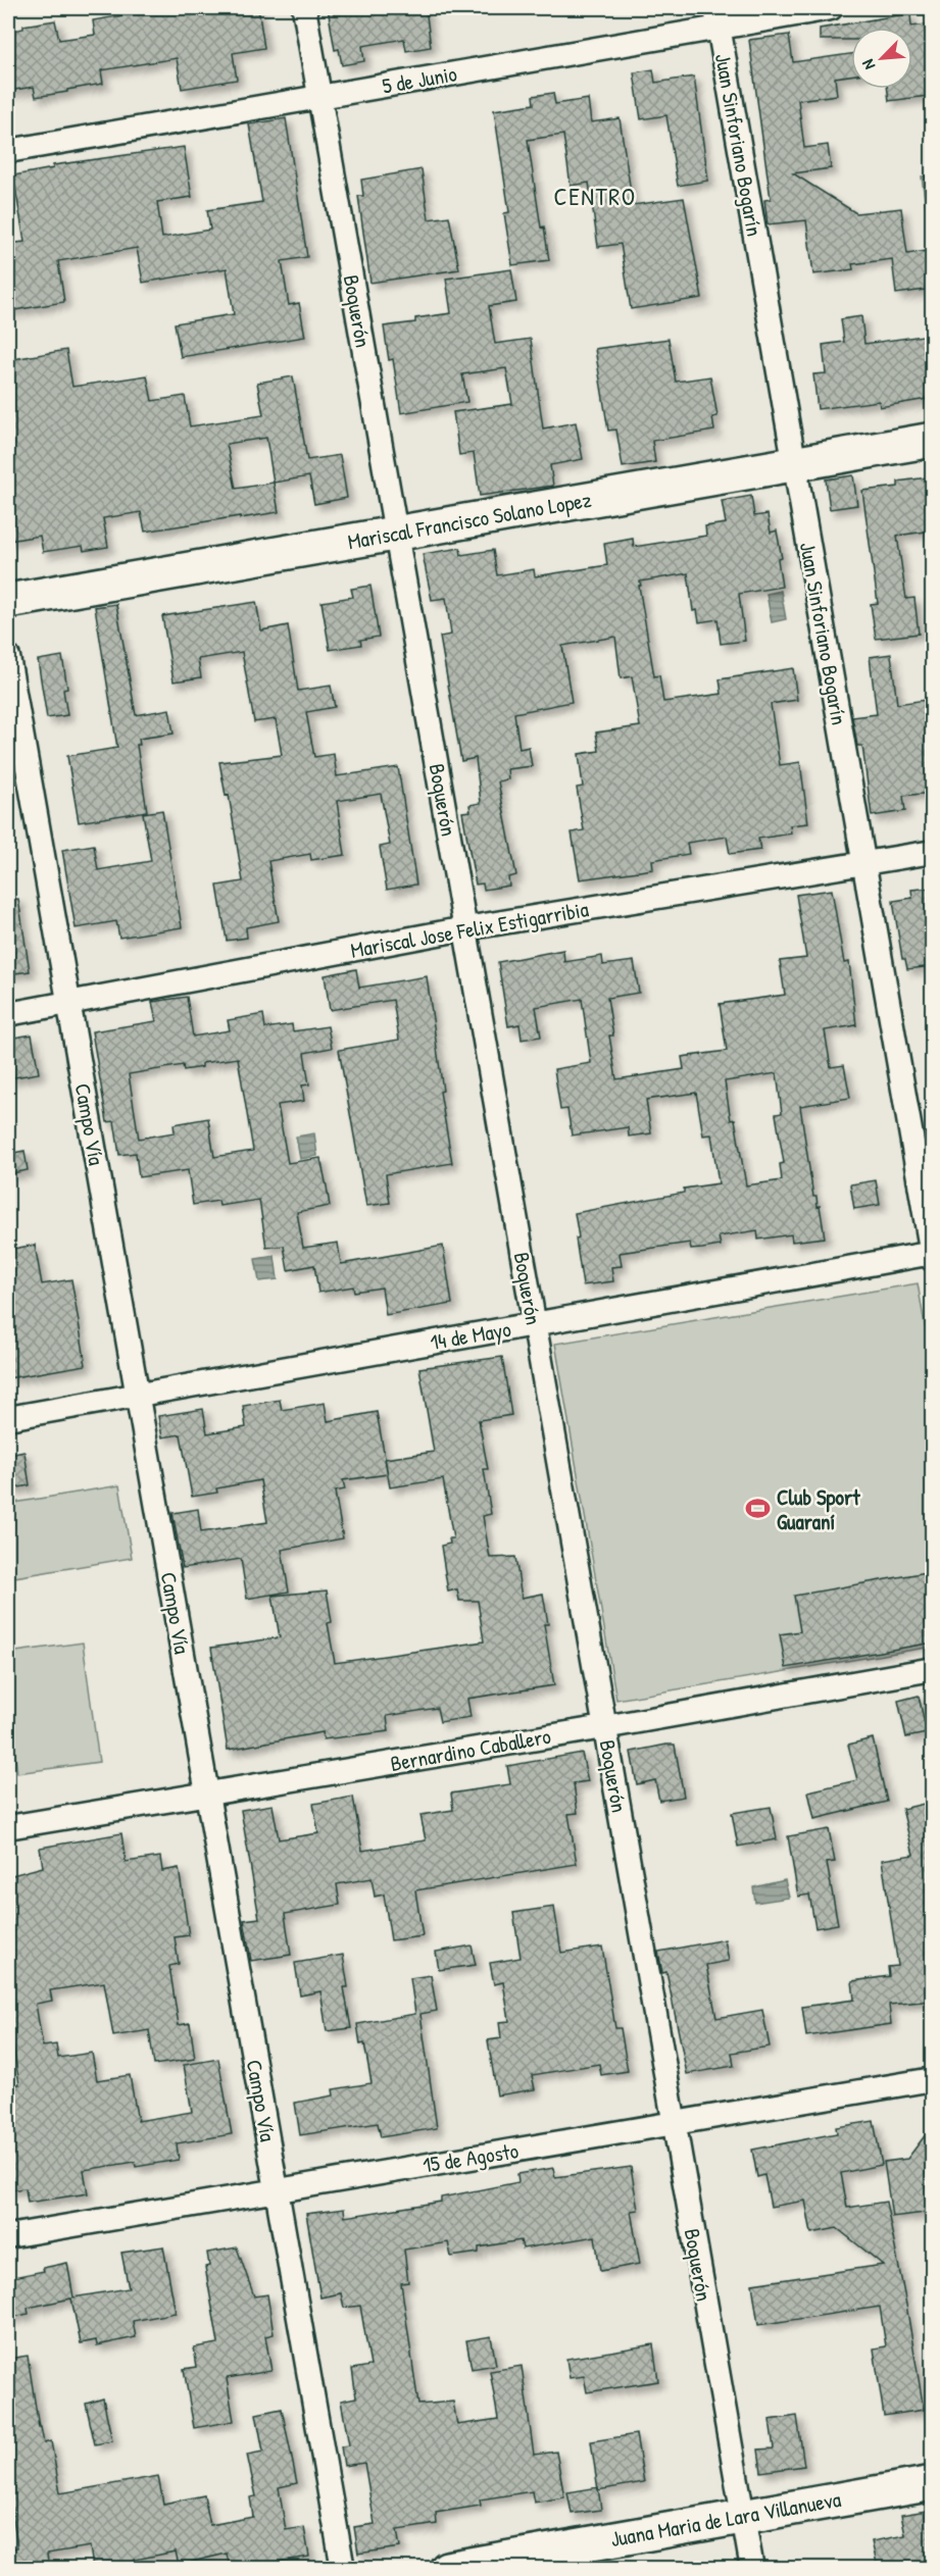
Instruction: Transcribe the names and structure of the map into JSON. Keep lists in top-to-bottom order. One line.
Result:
{"streets":{"street":["5 de Junio","Juan Sinforiano Bogarín","Boquerón","Mariscal Francisco Solano Lopez","Mariscal Jose Felix Estigarribia","Campo Vía","14 de Mayo","Bernardino Caballero","15 de Agosto","Juana Maria de Lara Villanueva"]},"crossings":[["5 de Junio","Juan Sinforiano Bogarín"],["5 de Junio","Boquerón"],["Juan Sinforiano Bogarín","Mariscal Francisco Solano Lopez"],["Juan Sinforiano Bogarín","Mariscal Jose Felix Estigarribia"],["Juan Sinforiano Bogarín","14 de Mayo"],["Boquerón","Mariscal Francisco Solano Lopez"],["Boquerón","Mariscal Jose Felix Estigarribia"],["Boquerón","14 de Mayo"],["Boquerón","Bernardino Caballero"],["Boquerón","15 de Agosto"],["Boquerón","Juana Maria de Lara Villanueva"],["Mariscal Jose Felix Estigarribia","Campo Vía"],["Campo Vía","14 de Mayo"],["Campo Vía","Bernardino Caballero"],["Campo Vía","15 de Agosto"]],"districts":["CENTRO"],"places":{"sports":["Club Sport Guaraní"]},"north":"bottom left"}
